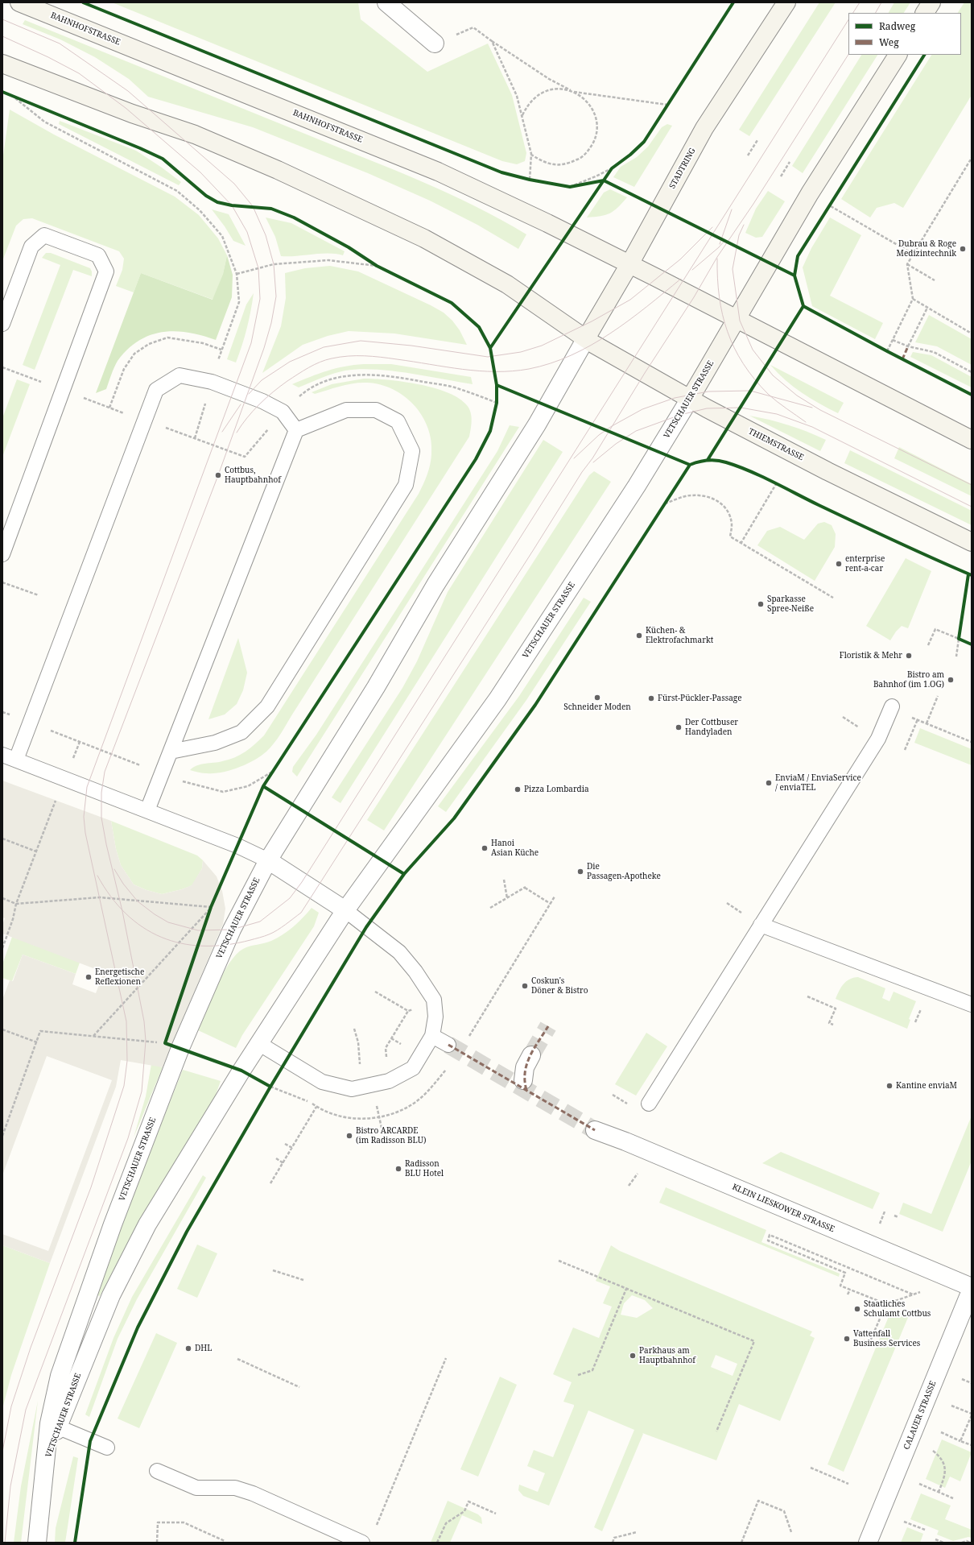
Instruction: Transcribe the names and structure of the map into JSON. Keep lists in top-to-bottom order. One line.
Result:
{"streets":{"main road":["BAHNHOFSTRASSE","STADTRING","VETSCHAUER STRASSE","THIEMSTRASSE"],"street":["KLEIN LIESKOWER STRASSE","CALAUER STRASSE"]},"crossings":[["BAHNHOFSTRASSE","STADTRING"],["STADTRING","VETSCHAUER STRASSE"],["STADTRING","THIEMSTRASSE"],["VETSCHAUER STRASSE","THIEMSTRASSE"],["KLEIN LIESKOWER STRASSE","CALAUER STRASSE"]],"places":["Dubrau & Roge Medizintechnik","Cottbus, Hauptbahnhof","enterprise rent-a-car","Sparkasse Spree-Neiße","Küchen- & Elektrofachmarkt","Floristik & Mehr","Bistro am Bahnhof (im 1.OG)","Schneider Moden","Fürst-Pückler-Passage","Der Cottbuser Handyladen","EnviaM / EnviaService / enviaTEL","Pizza Lombardia","Hanoi Asian Küche","Die Passagen-Apotheke","Energetische Reflexionen","Coskun's Döner & Bistro","Kantine enviaM","Bistro ARCARDE (im Radisson BLU)","Radisson BLU Hotel","Staatliches Schulamt Cottbus","Vattenfall Business Services","DHL","Parkhaus am Hauptbahnhof"],"legend":["Radweg","Weg"]}
